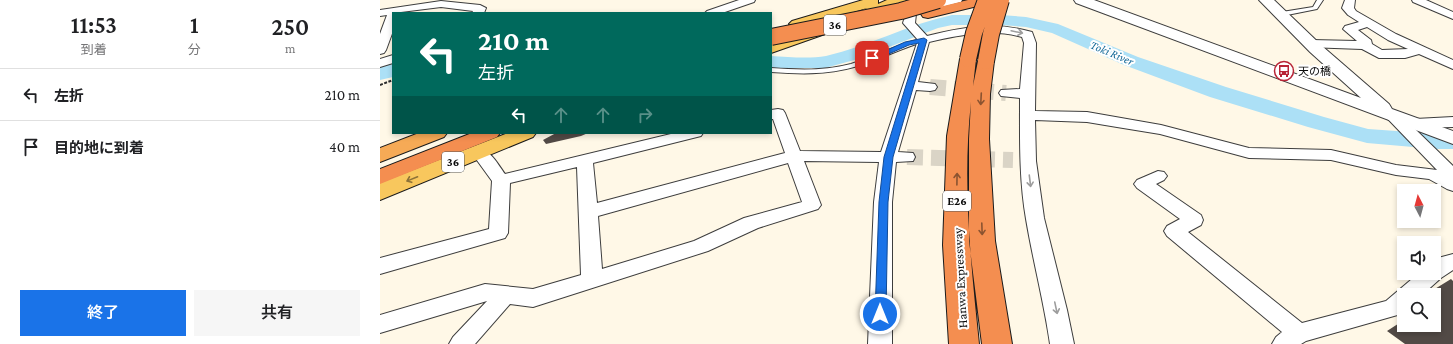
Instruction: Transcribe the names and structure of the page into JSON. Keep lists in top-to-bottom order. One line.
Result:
{"streets":{"highway":["E26","Hanwa Expressway"],"main road":["36"]},"water":["Toki River"],"places":{"bus stop":["天の橋"]},"north":"top","page":{"eta":["11:53","到着","1","分","250","m"],"turn":["210 m","左折"],"list":[{"name":"左折","value":"210 m"},{"name":"目的地に到着","value":"40 m"}],"buttons":["終了","共有"]}}
